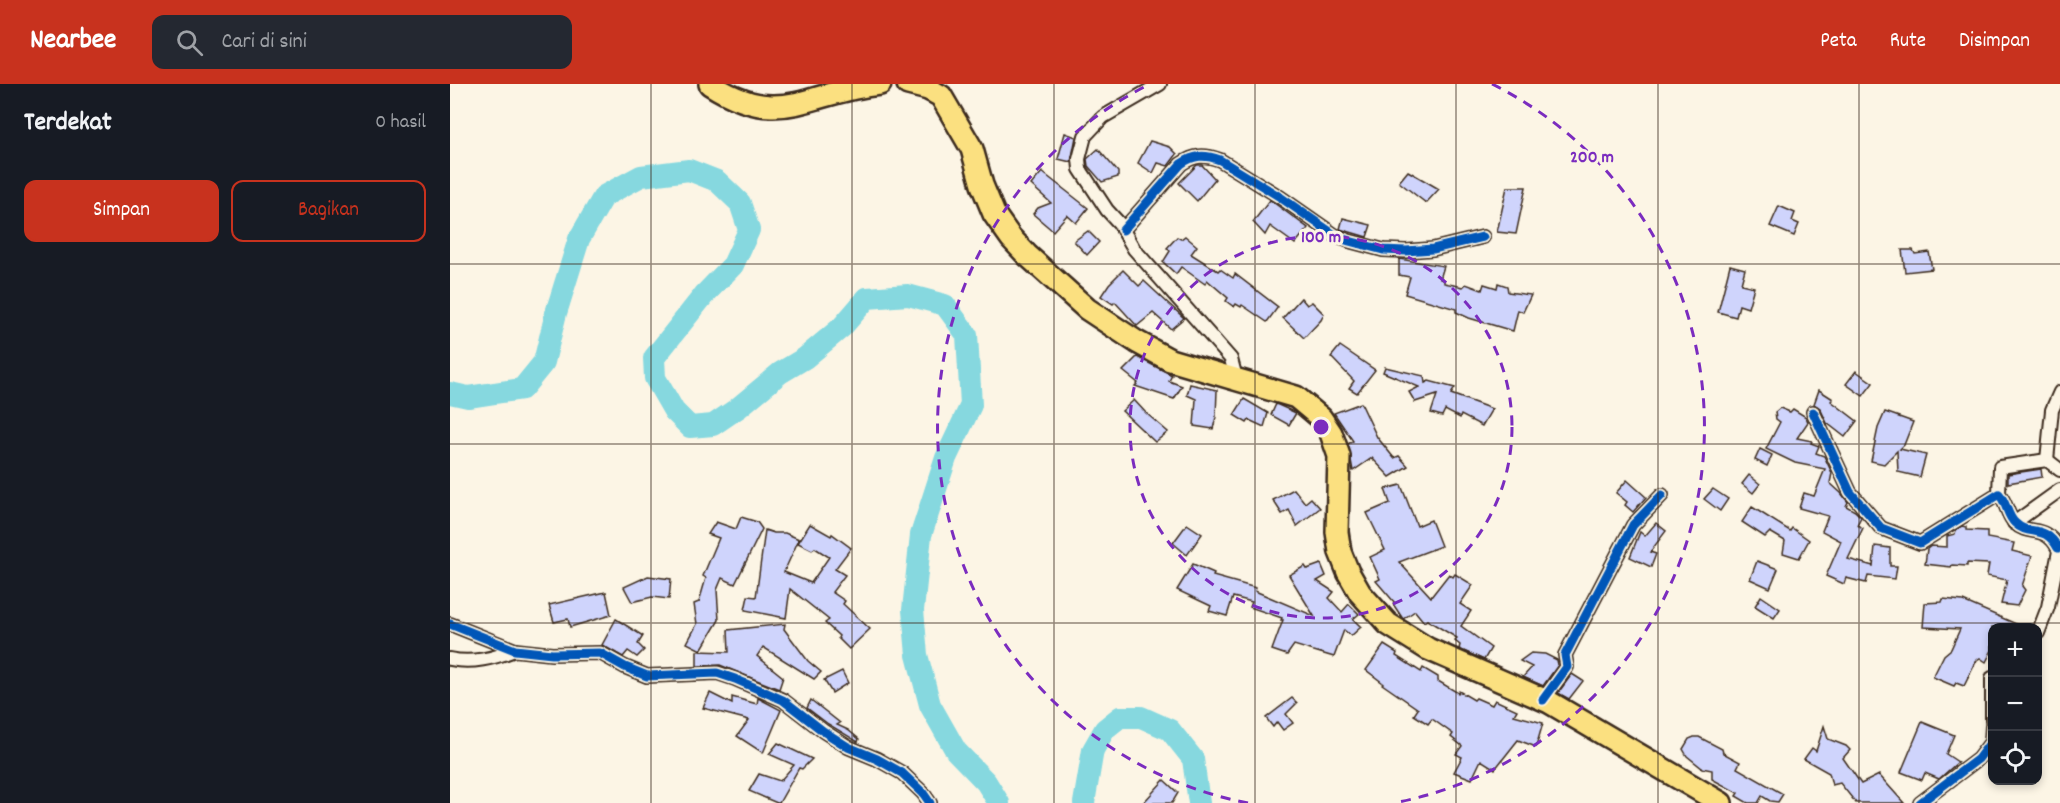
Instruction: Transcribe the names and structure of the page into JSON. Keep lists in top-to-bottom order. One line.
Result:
{"page":{"header":"Nearbee","search":"Cari di sini","nav":["Peta","Rute","Disimpan"],"heading":["Terdekat","0 hasil"],"buttons":["Simpan","Bagikan"],"map_buttons":["+","−"]},"rings":["200 m","100 m"]}
